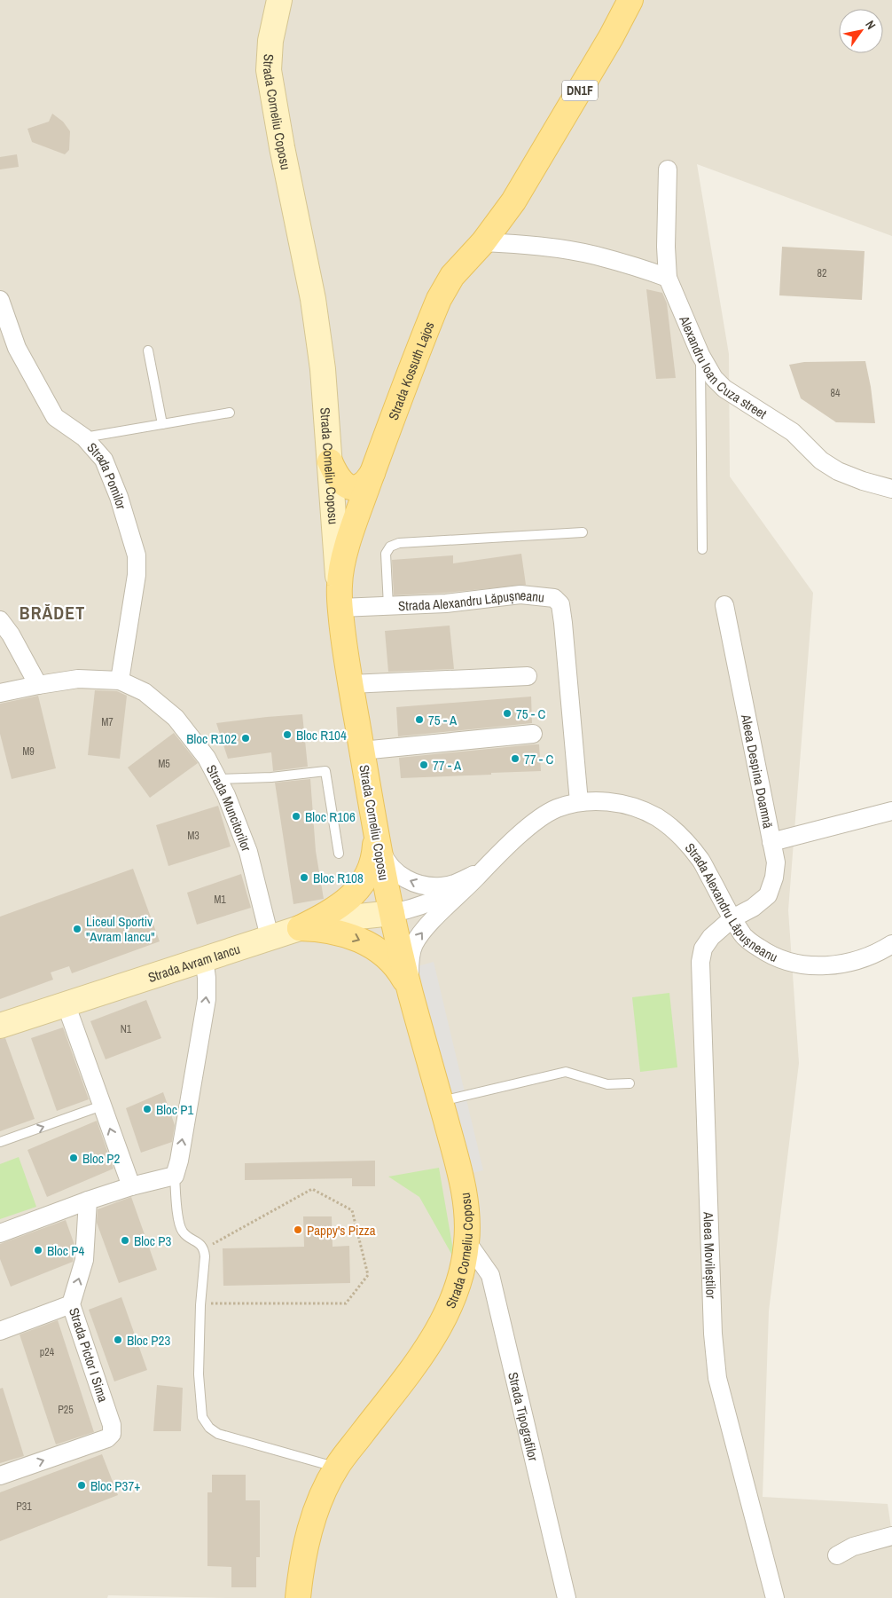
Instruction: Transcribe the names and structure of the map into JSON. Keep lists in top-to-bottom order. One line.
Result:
{"streets":{"main road":["DN1F","Strada Corneliu Coposu","Strada Kossuth Lajos"],"street":["Alexandru Ioan Cuza street","Strada Pomilor","Strada Alexandru Lăpușneanu","Aleea Despina Doamnă","Strada Muncitorilor","Strada Avram Iancu","Aleea Movileștilor","Strada Pictor I Sima","Strada Tipografilor"]},"crossings":[["Strada Corneliu Coposu","Strada Kossuth Lajos"],["Strada Corneliu Coposu","Strada Alexandru Lăpușneanu"],["Strada Corneliu Coposu","Strada Avram Iancu"],["Strada Corneliu Coposu","Strada Tipografilor"],["Strada Kossuth Lajos","Strada Alexandru Lăpușneanu"],["Strada Pomilor","Strada Muncitorilor"],["Strada Alexandru Lăpușneanu","Aleea Despina Doamnă"],["Strada Alexandru Lăpușneanu","Strada Avram Iancu"],["Strada Alexandru Lăpușneanu","Aleea Movileștilor"],["Aleea Despina Doamnă","Aleea Movileștilor"],["Strada Muncitorilor","Strada Avram Iancu"]],"districts":["BRĂDET"],"places":["75 - C","75 - A","Bloc R104","Bloc R102","77 - C","77 - A","Bloc R106","Bloc R108","Liceul Sportiv \"Avram Iancu\"","Bloc P1","Bloc P2","Pappy's Pizza","Bloc P3","Bloc P4","Bloc P23","Bloc P37+"],"house_numbers":["82","84","M7","M9","M5","M3","M1","N1","p24","P25","P31"],"north":"top right"}
